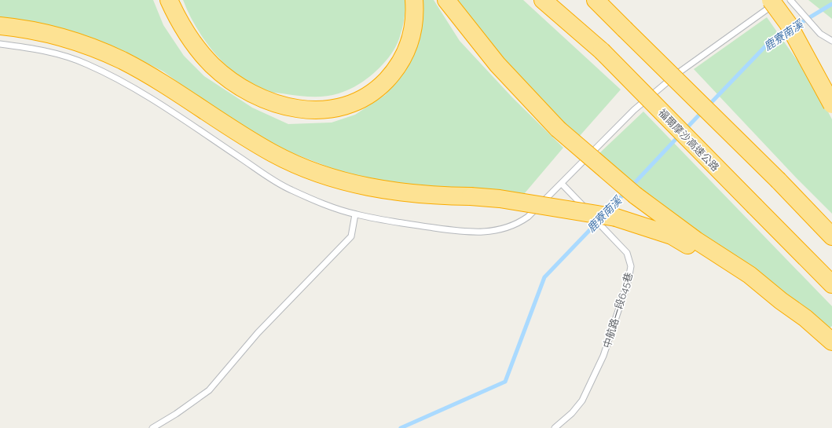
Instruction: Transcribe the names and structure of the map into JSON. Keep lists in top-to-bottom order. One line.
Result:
{"streets":{"highway":["福爾摩沙高速公路"],"lane":["中航路一段645巷"]},"water":["鹿寮南溪"]}
